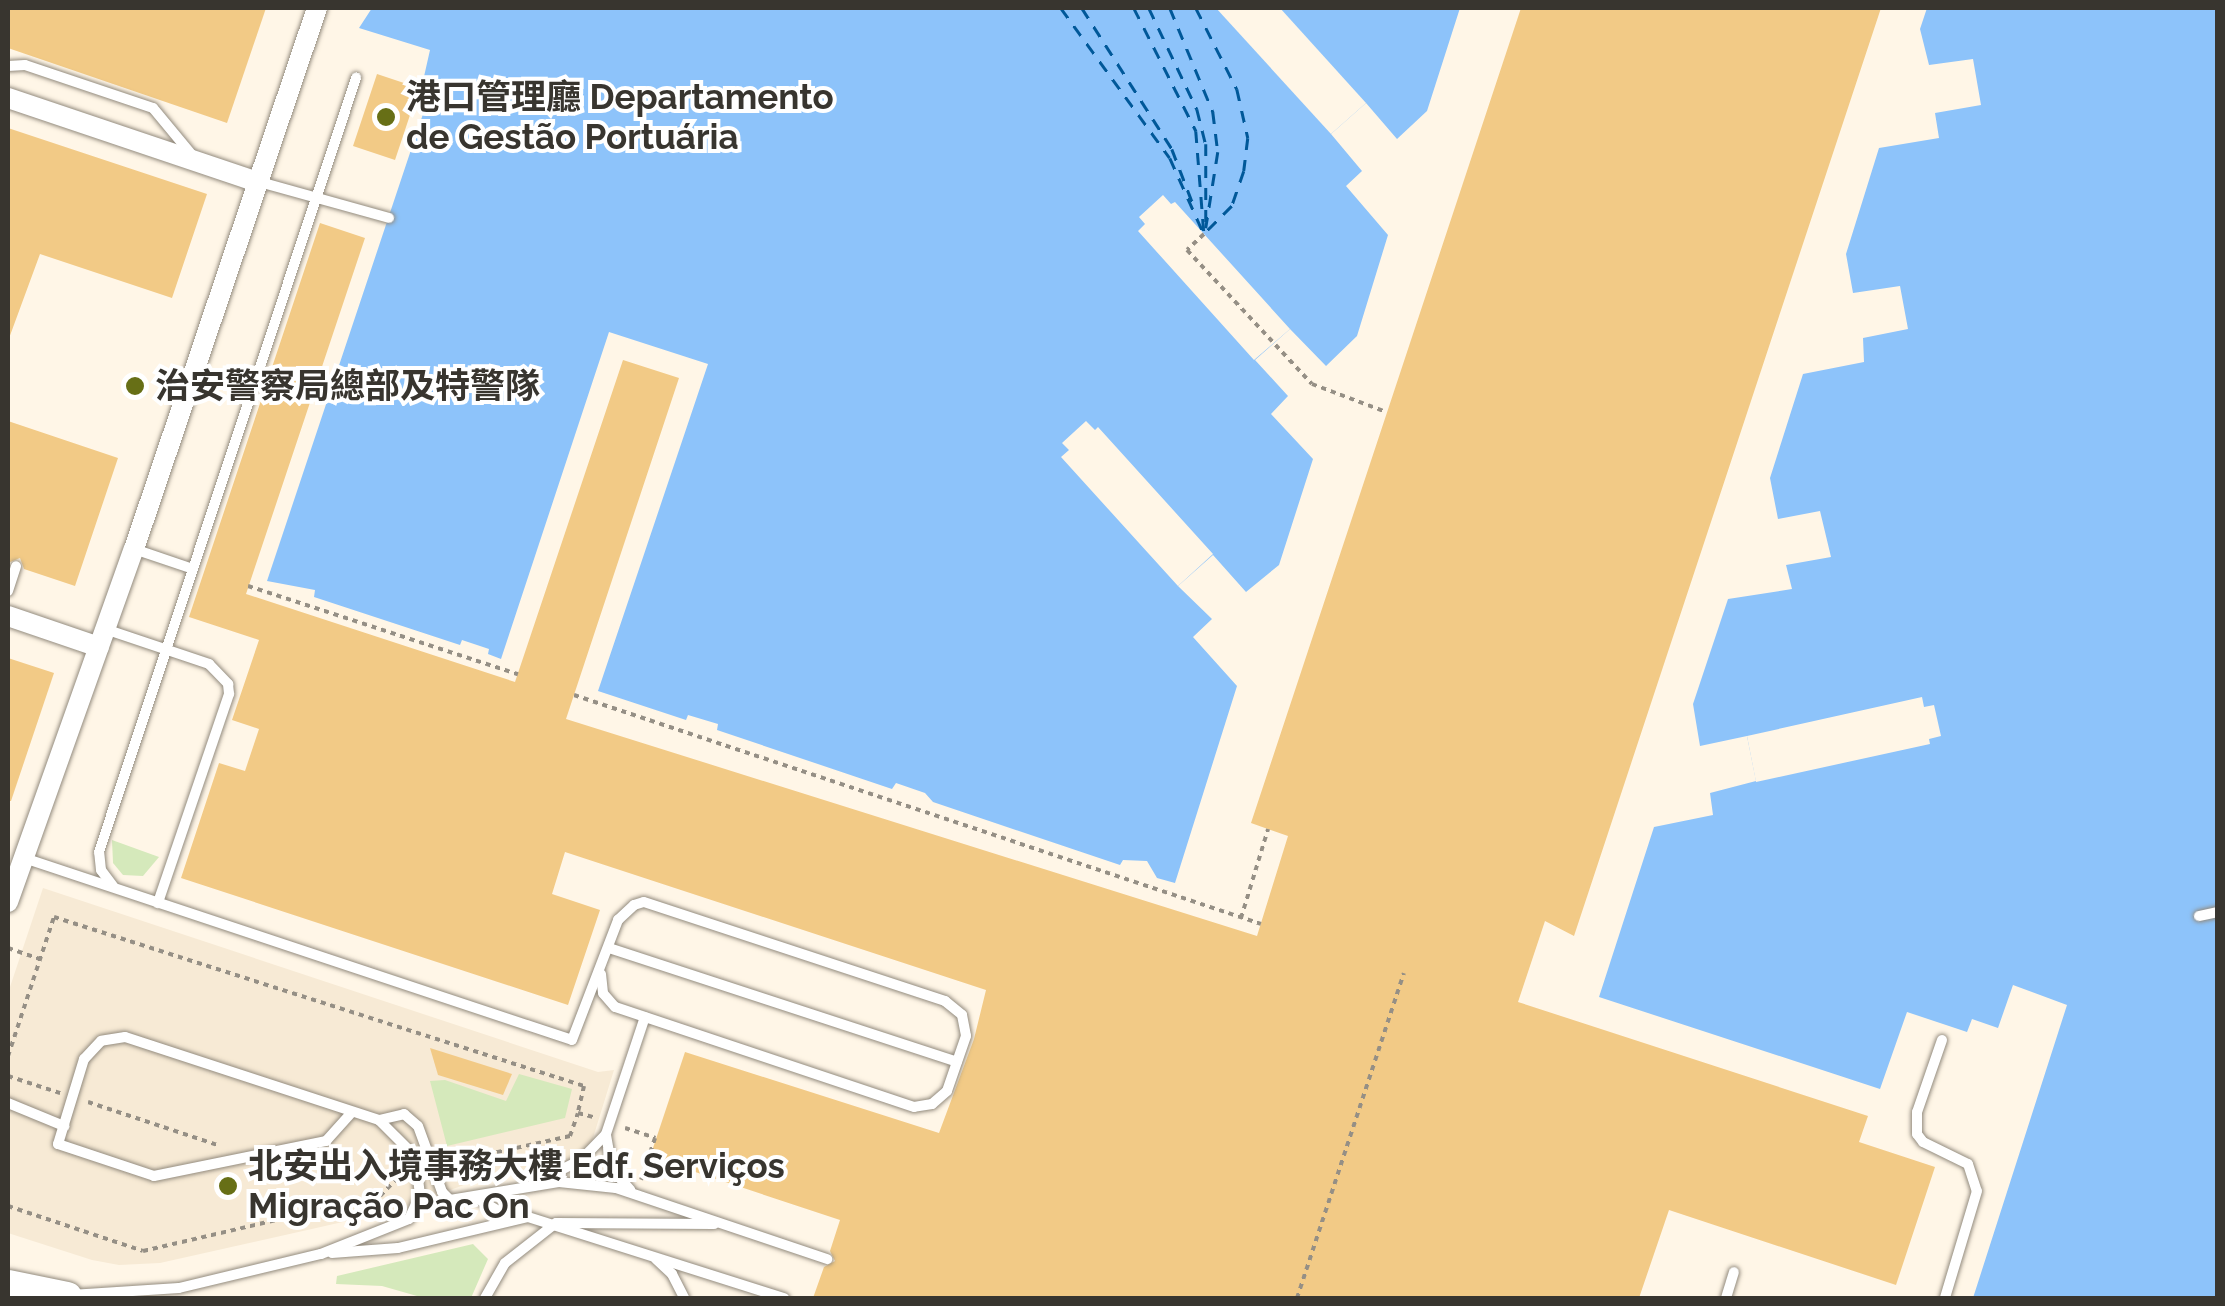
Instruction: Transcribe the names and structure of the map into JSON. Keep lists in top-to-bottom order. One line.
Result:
{"places":["港口管理廳 Departamento de Gestão Portuária","治安警察局總部及特警隊","北安出入境事務大樓 Edf. Serviços Migração Pac On"]}
